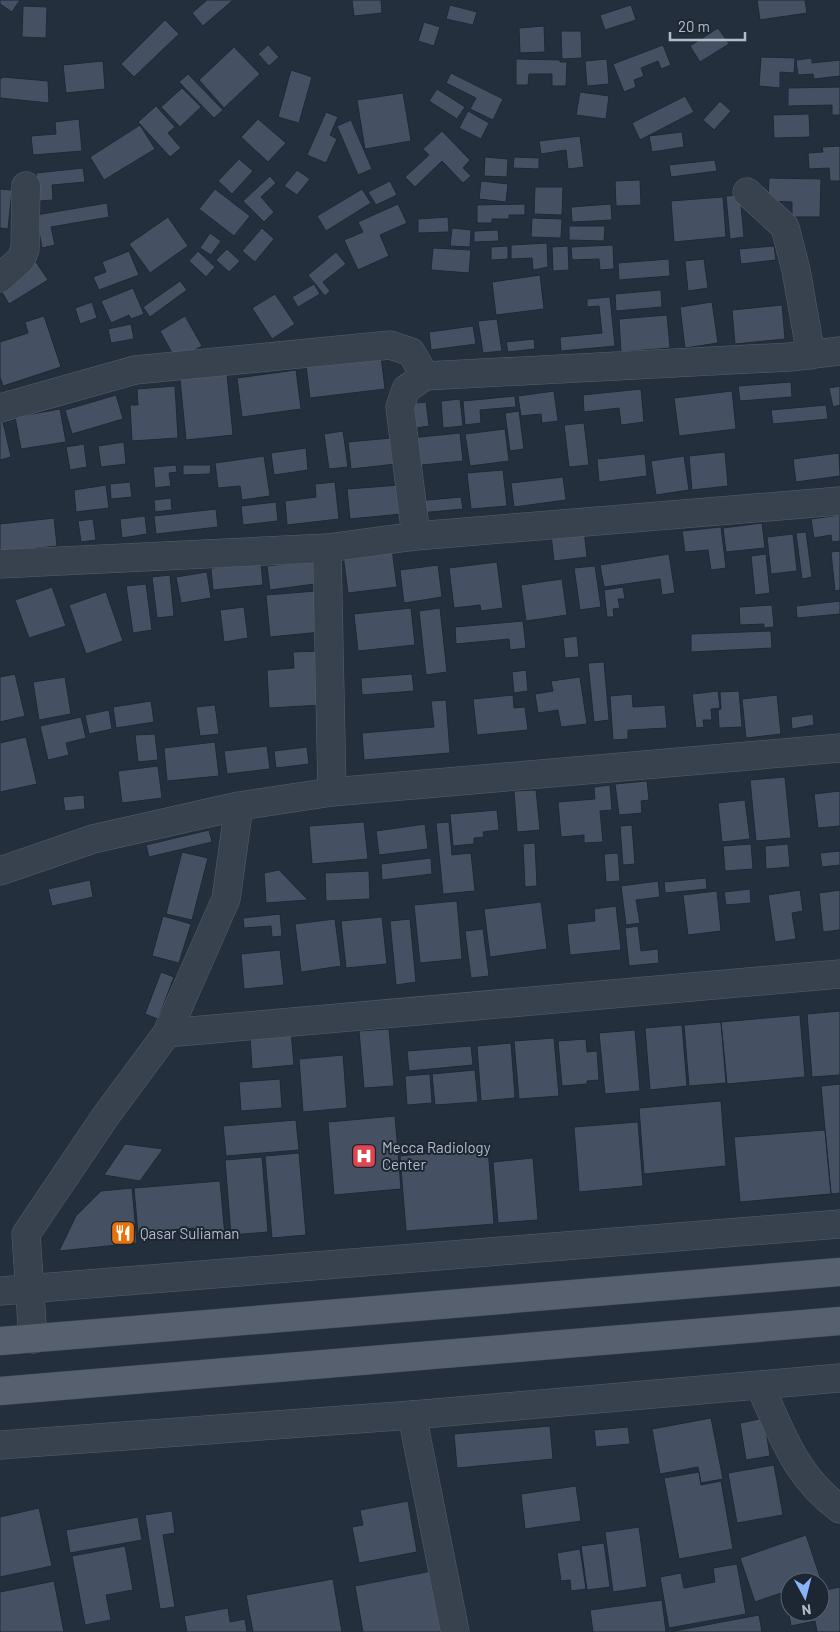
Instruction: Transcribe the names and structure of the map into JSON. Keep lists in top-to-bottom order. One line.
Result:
{"places":{"hospital":["Mecca Radiology Center"],"restaurant":["Qasar Suliaman"]},"scale_bar":"20 m","north":"bottom"}
